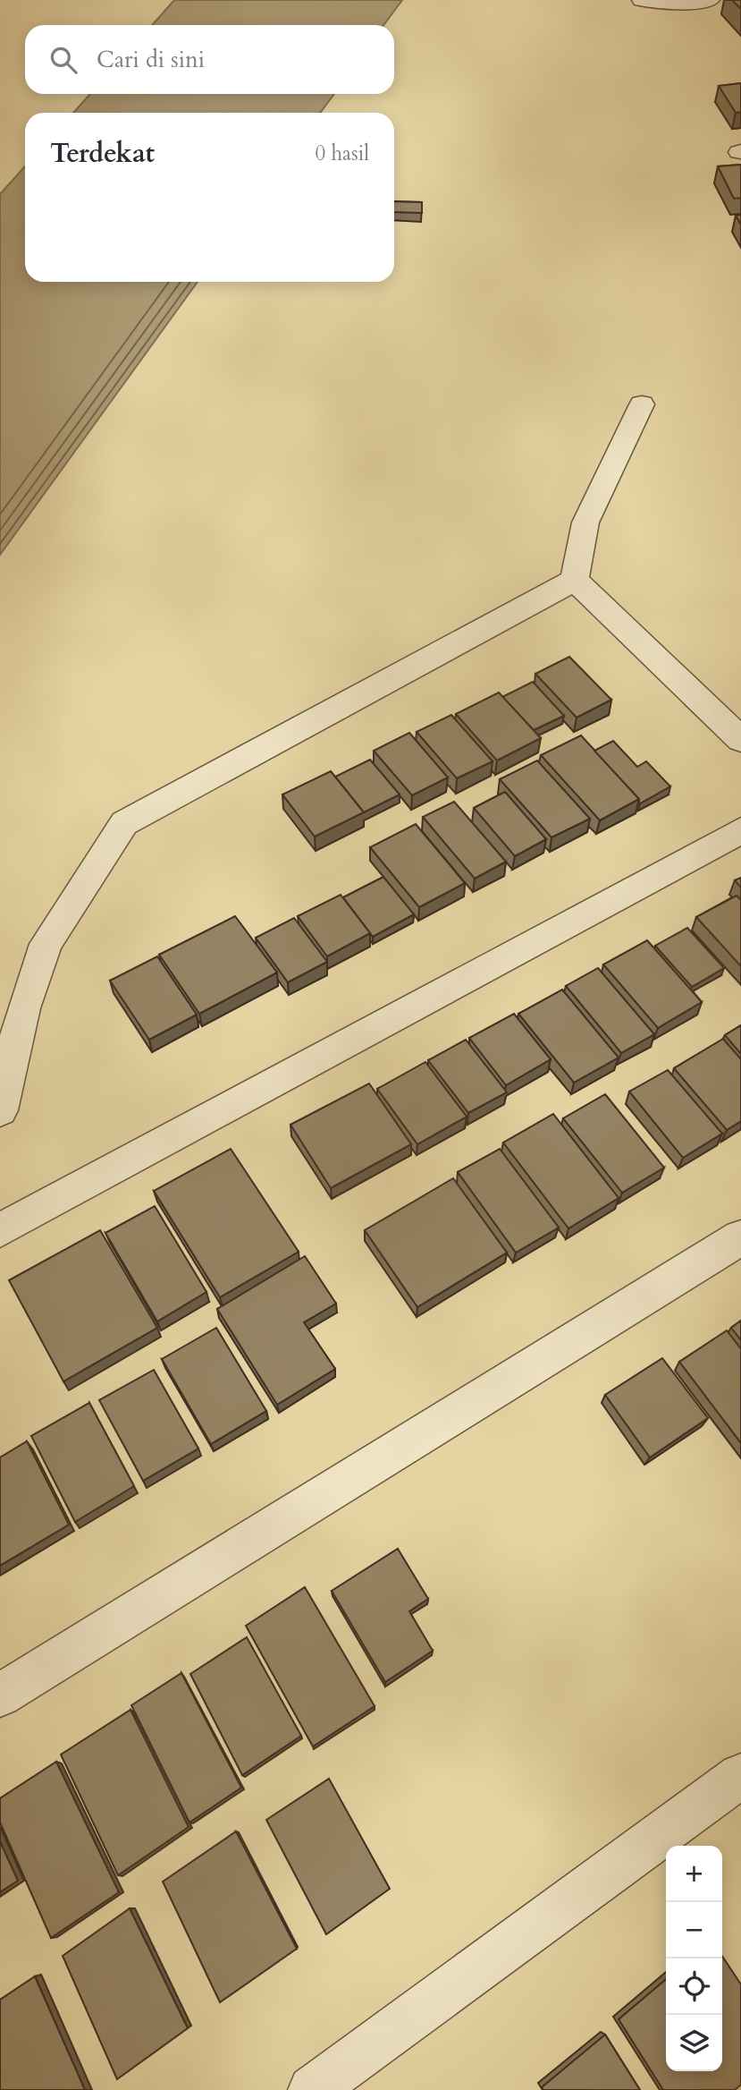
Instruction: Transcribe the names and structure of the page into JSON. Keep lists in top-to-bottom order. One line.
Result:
{"page":{"search":"Cari di sini","heading":["Terdekat","0 hasil"],"map_buttons":["+","−"]}}
